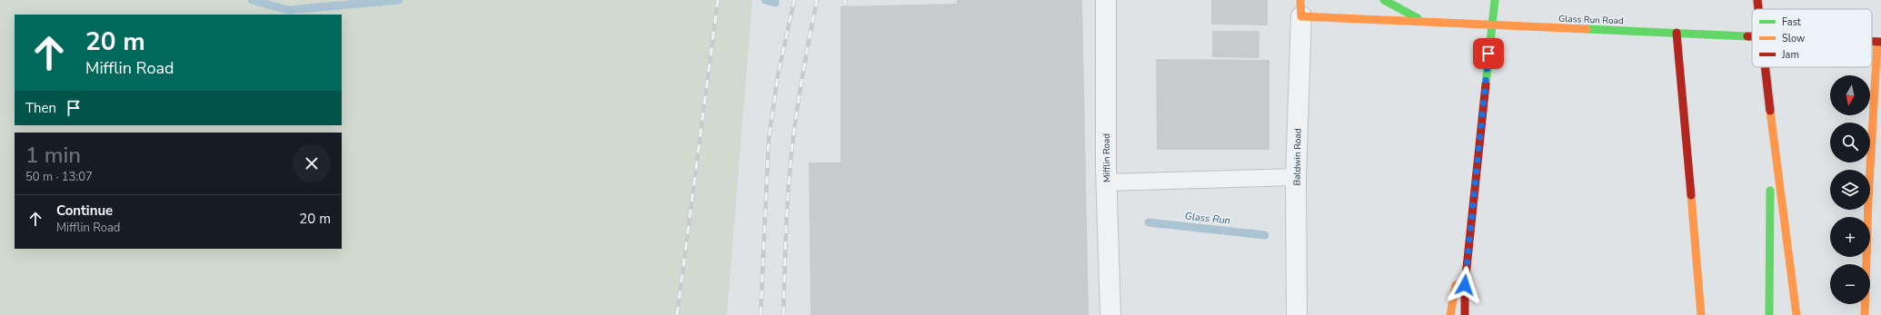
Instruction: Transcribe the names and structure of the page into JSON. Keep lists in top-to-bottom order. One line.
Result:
{"streets":{"main road":["Glass Run Road"],"street":["Baldwin Road","Mifflin Road"]},"crossings":[["Glass Run Road","Baldwin Road"]],"water":["Glass Run"],"legend":["Fast","Slow","Jam"],"north":"bottom","page":{"turn":["20 m","Mifflin Road"],"map_buttons":["+","−"],"then":"Then","heading":["1 min","50 m · 13:07"],"list":[{"name":"Continue","note":"Mifflin Road","value":"20 m"}]}}
